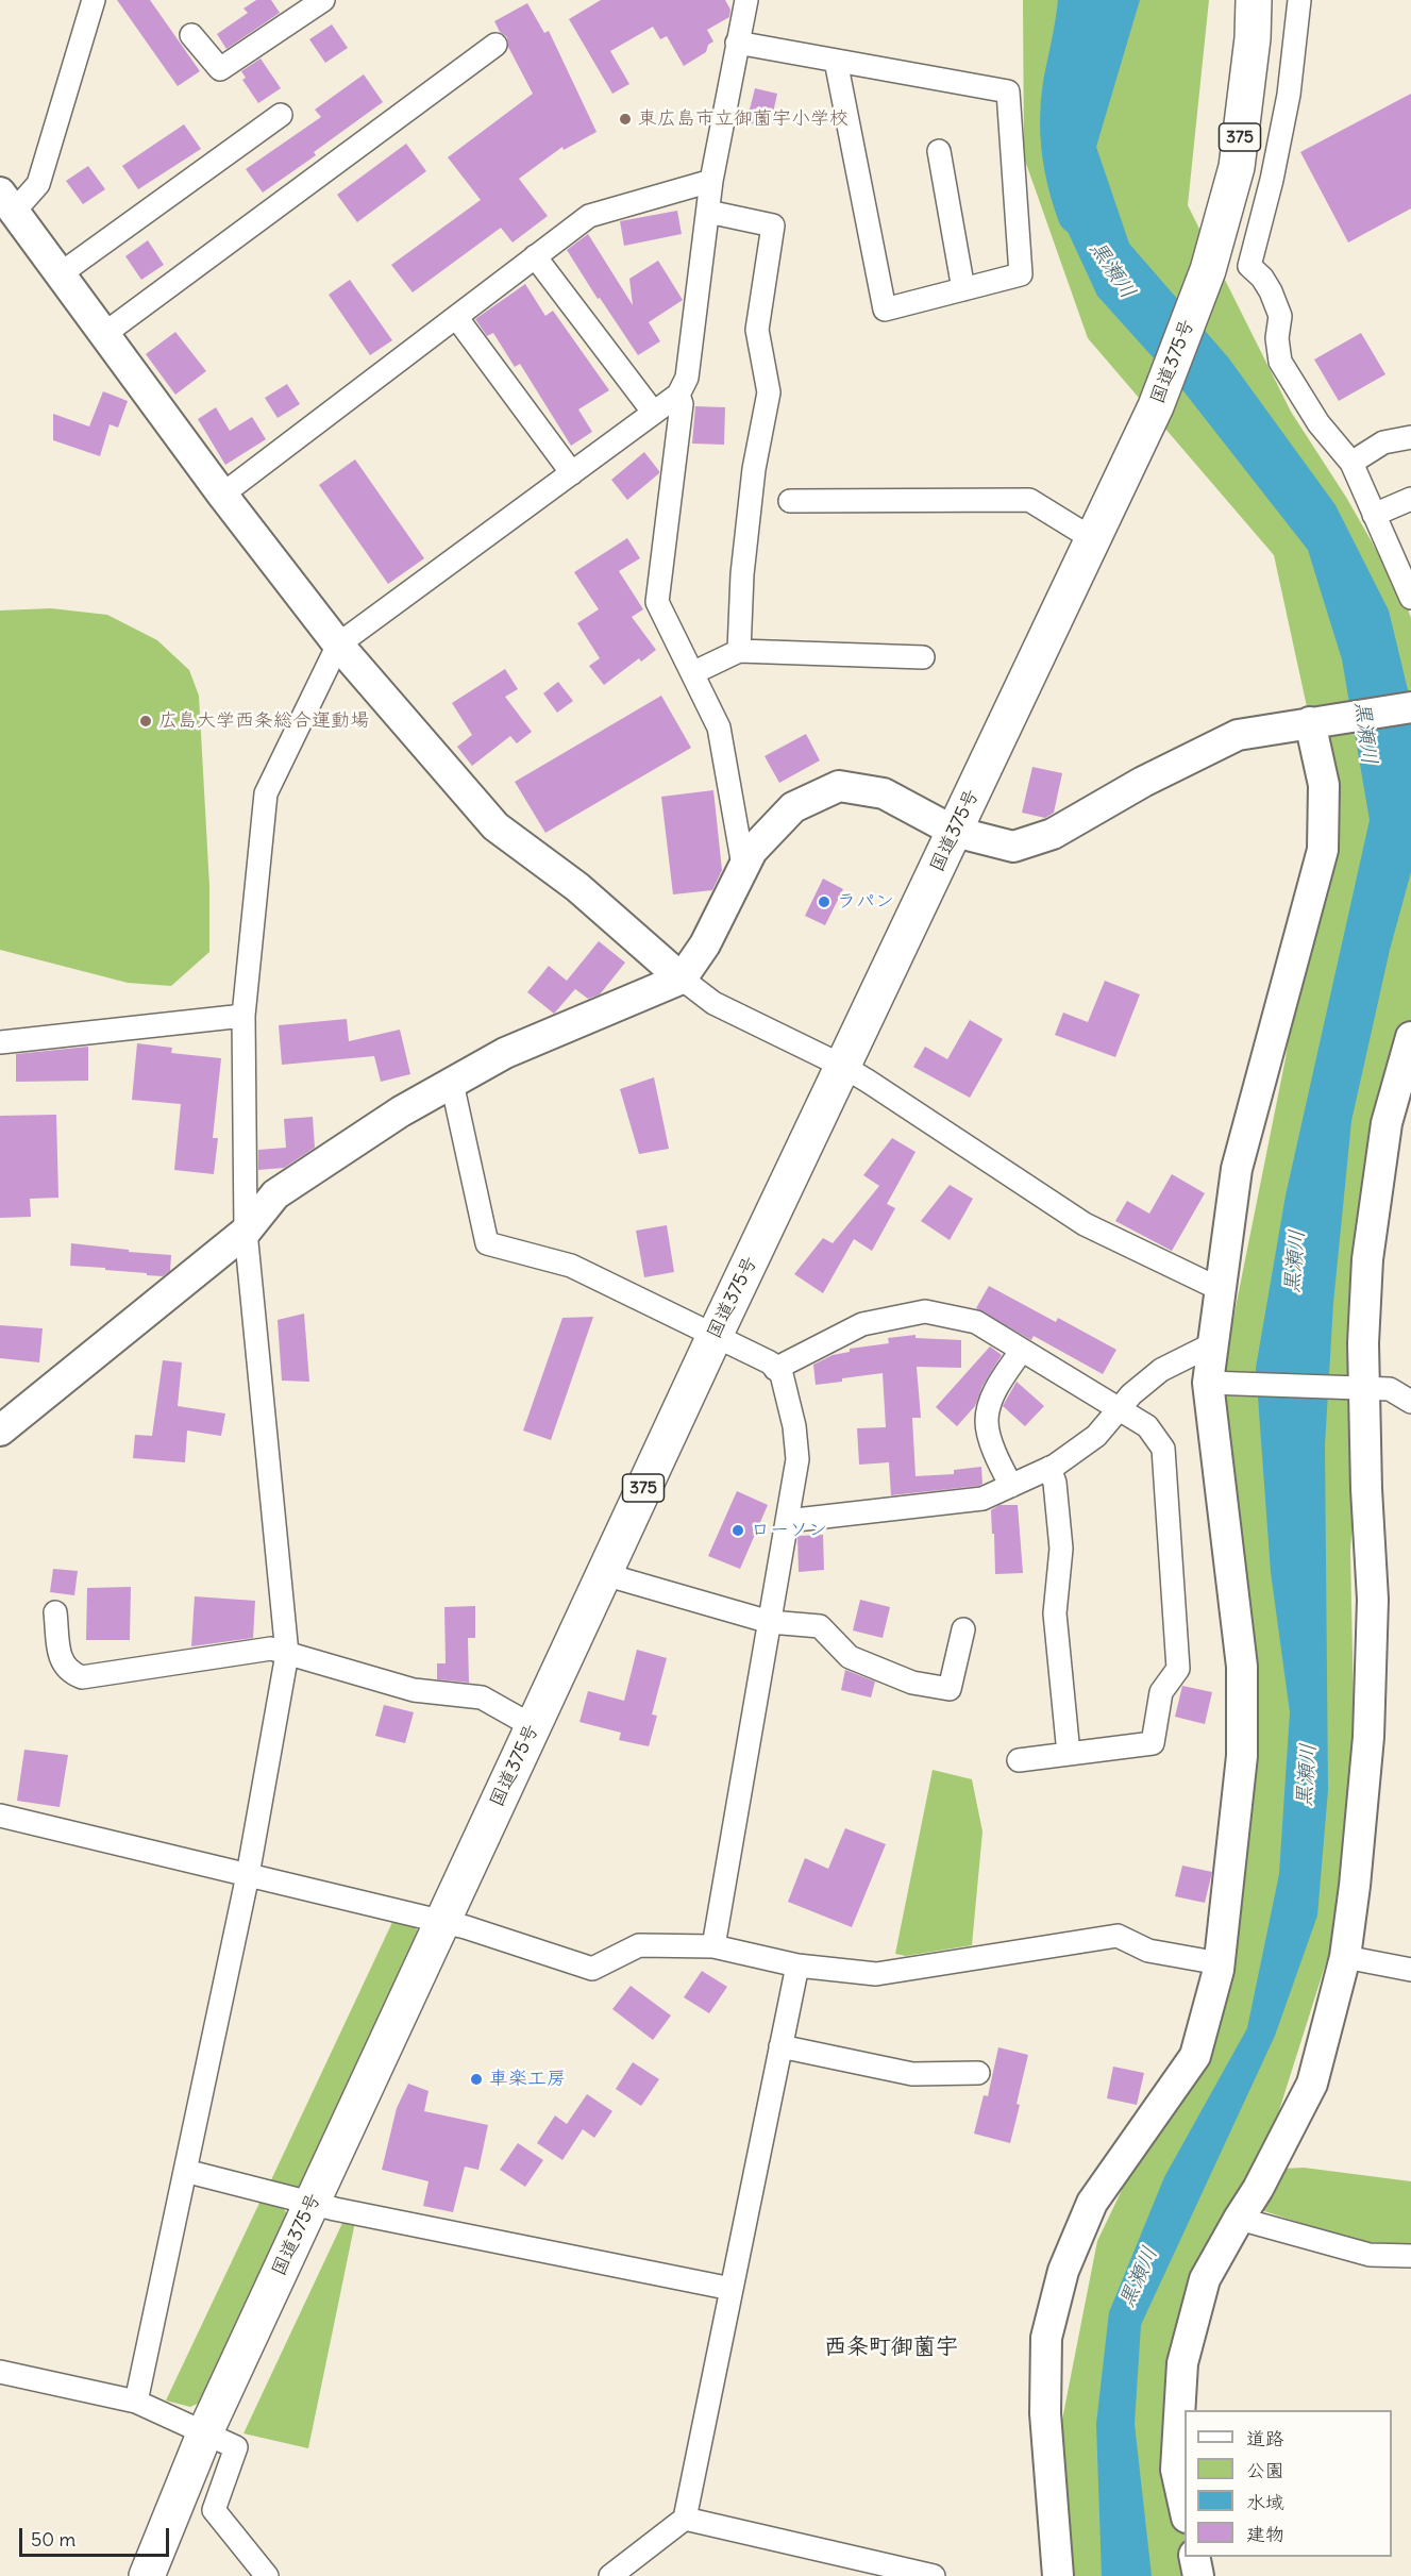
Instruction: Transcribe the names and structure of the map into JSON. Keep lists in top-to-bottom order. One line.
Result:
{"streets":{"highway":["375","国道375号"]},"districts":["西条町御薗宇"],"water":["黒瀬川"],"places":["東広島市立御薗宇小学校","広島大学西条総合運動場","ラパン","ローソン","車楽工房"],"legend":["道路","公園","水域","建物"],"scale_bar":"50 m"}
